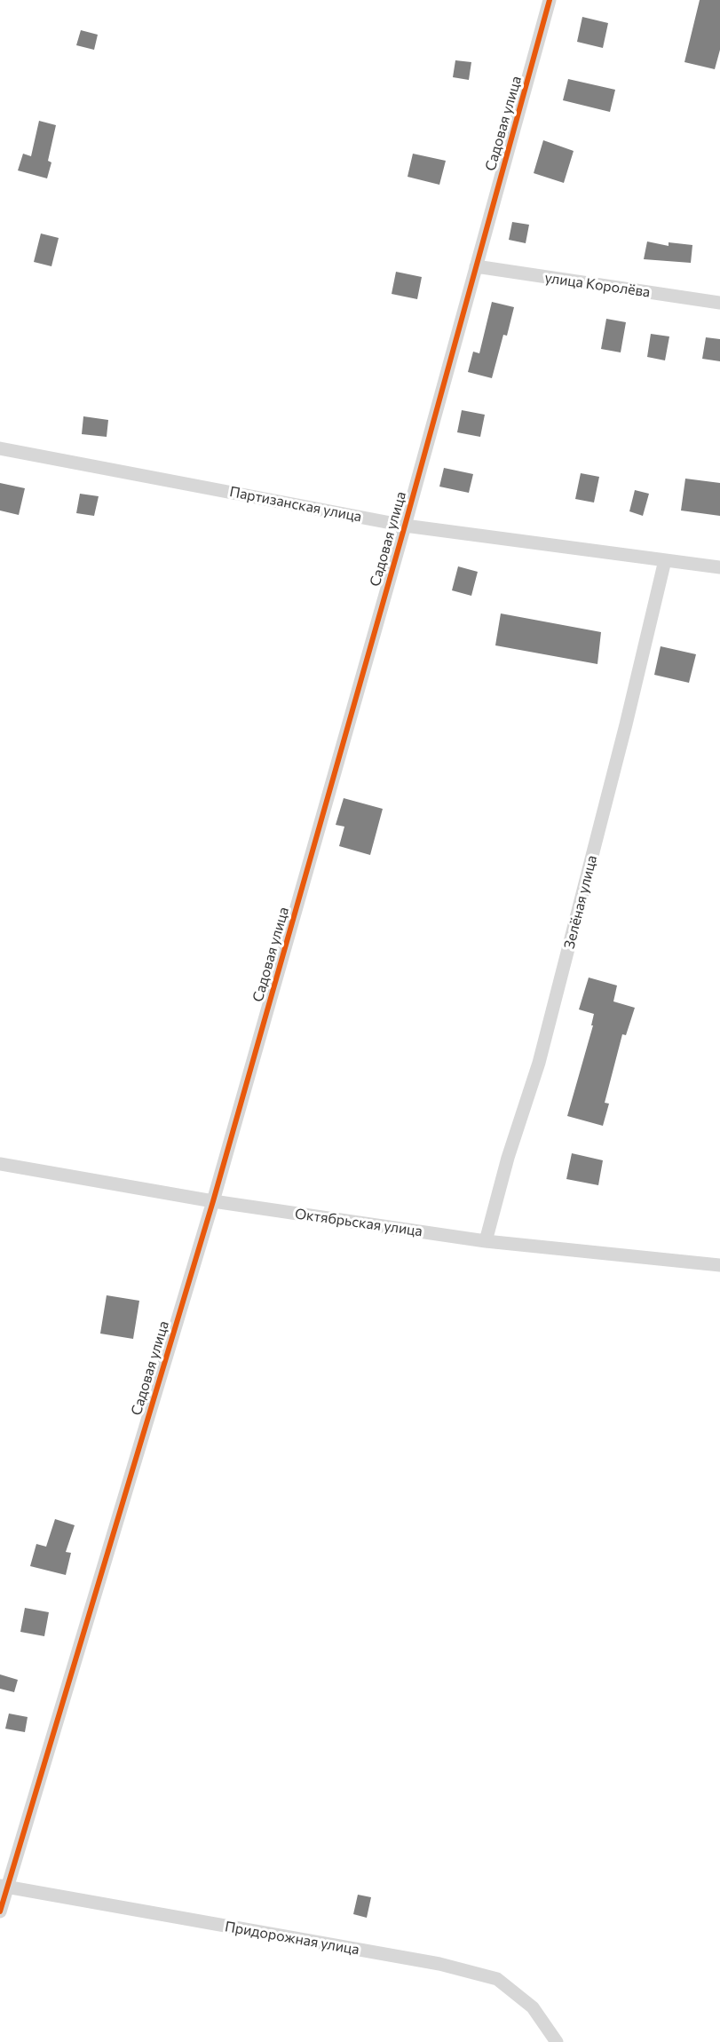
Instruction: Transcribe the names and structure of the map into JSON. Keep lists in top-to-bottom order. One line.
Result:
{"streets":{"street":["Садовая улица","улица Королёва","Партизанская улица","Зелёная улица","Октябрьская улица","Придорожная улица"]},"crossings":[["Садовая улица","улица Королёва"],["Садовая улица","Партизанская улица"],["Садовая улица","Октябрьская улица"],["Садовая улица","Придорожная улица"],["Партизанская улица","Зелёная улица"],["Зелёная улица","Октябрьская улица"]]}
